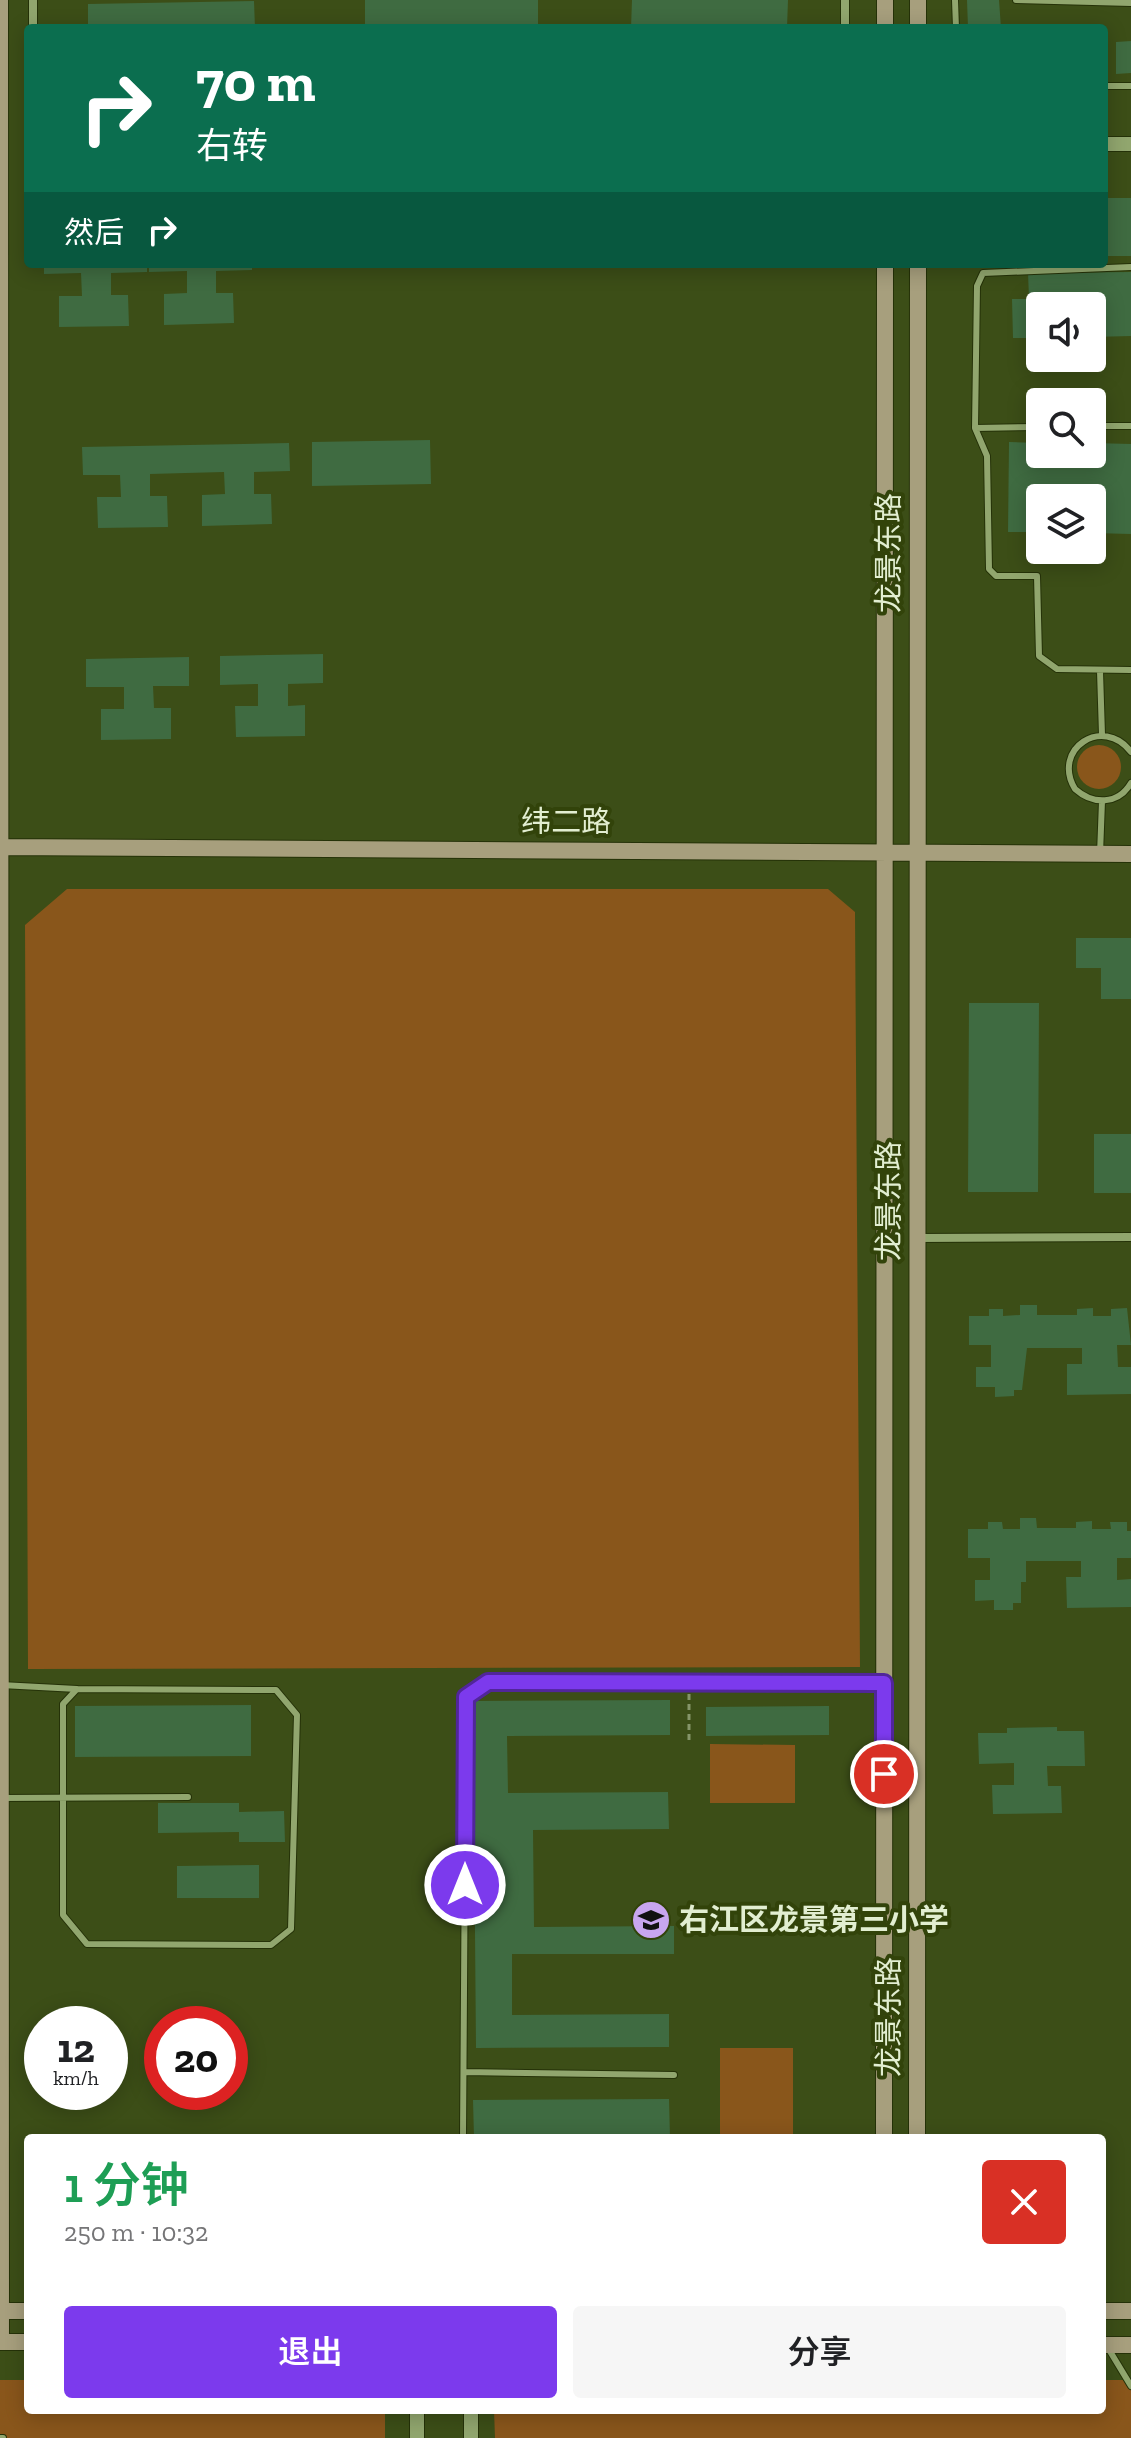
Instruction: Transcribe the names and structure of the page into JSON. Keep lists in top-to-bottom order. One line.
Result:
{"streets":{"main road":["龙景东路","纬二路"]},"crossings":[["龙景东路","纬二路"]],"places":{"school or university":["右江区龙景第三小学"]},"page":{"turn":["70 m","右转"],"then":"然后","speed":"12 km/h","limit":"20","heading":["1 分钟","250 m · 10:32"],"buttons":["退出","分享"]}}
